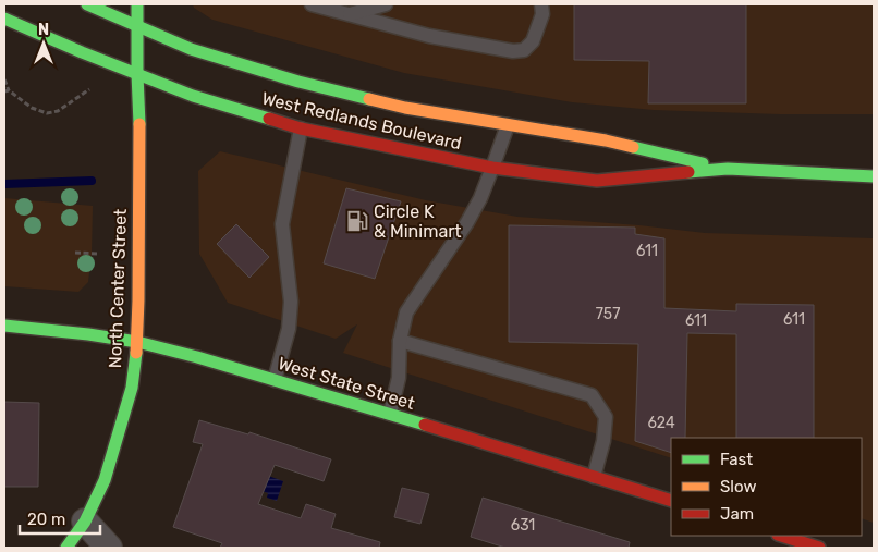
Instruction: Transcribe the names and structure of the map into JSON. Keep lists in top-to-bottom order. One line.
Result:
{"streets":{"main road":["West Redlands Boulevard","North Center Street","West State Street"]},"crossings":[["West Redlands Boulevard","North Center Street"],["North Center Street","West State Street"]],"places":{"fuel station":["Circle K & Minimart"]},"house_numbers":["611","757","611","611","624","631"],"legend":["Fast","Slow","Jam"],"scale_bar":"20 m","north":"top"}
